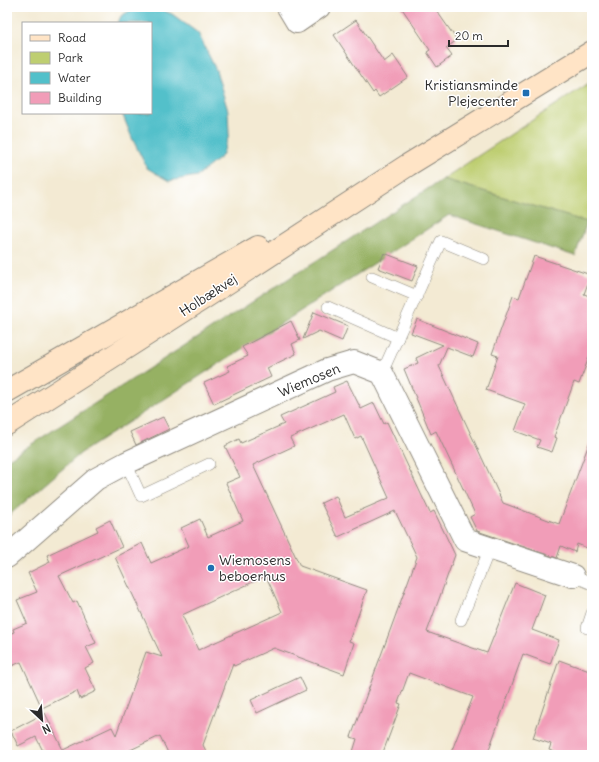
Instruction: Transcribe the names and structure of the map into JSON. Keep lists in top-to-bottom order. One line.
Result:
{"streets":{"street":["Holbækvej","Wiemosen"]},"places":{"transit":["Kristiansminde Plejecenter"],"other":["Wiemosens beboerhus"]},"legend":["Road","Park","Water","Building"],"scale_bar":"20 m","north":"bottom right"}
